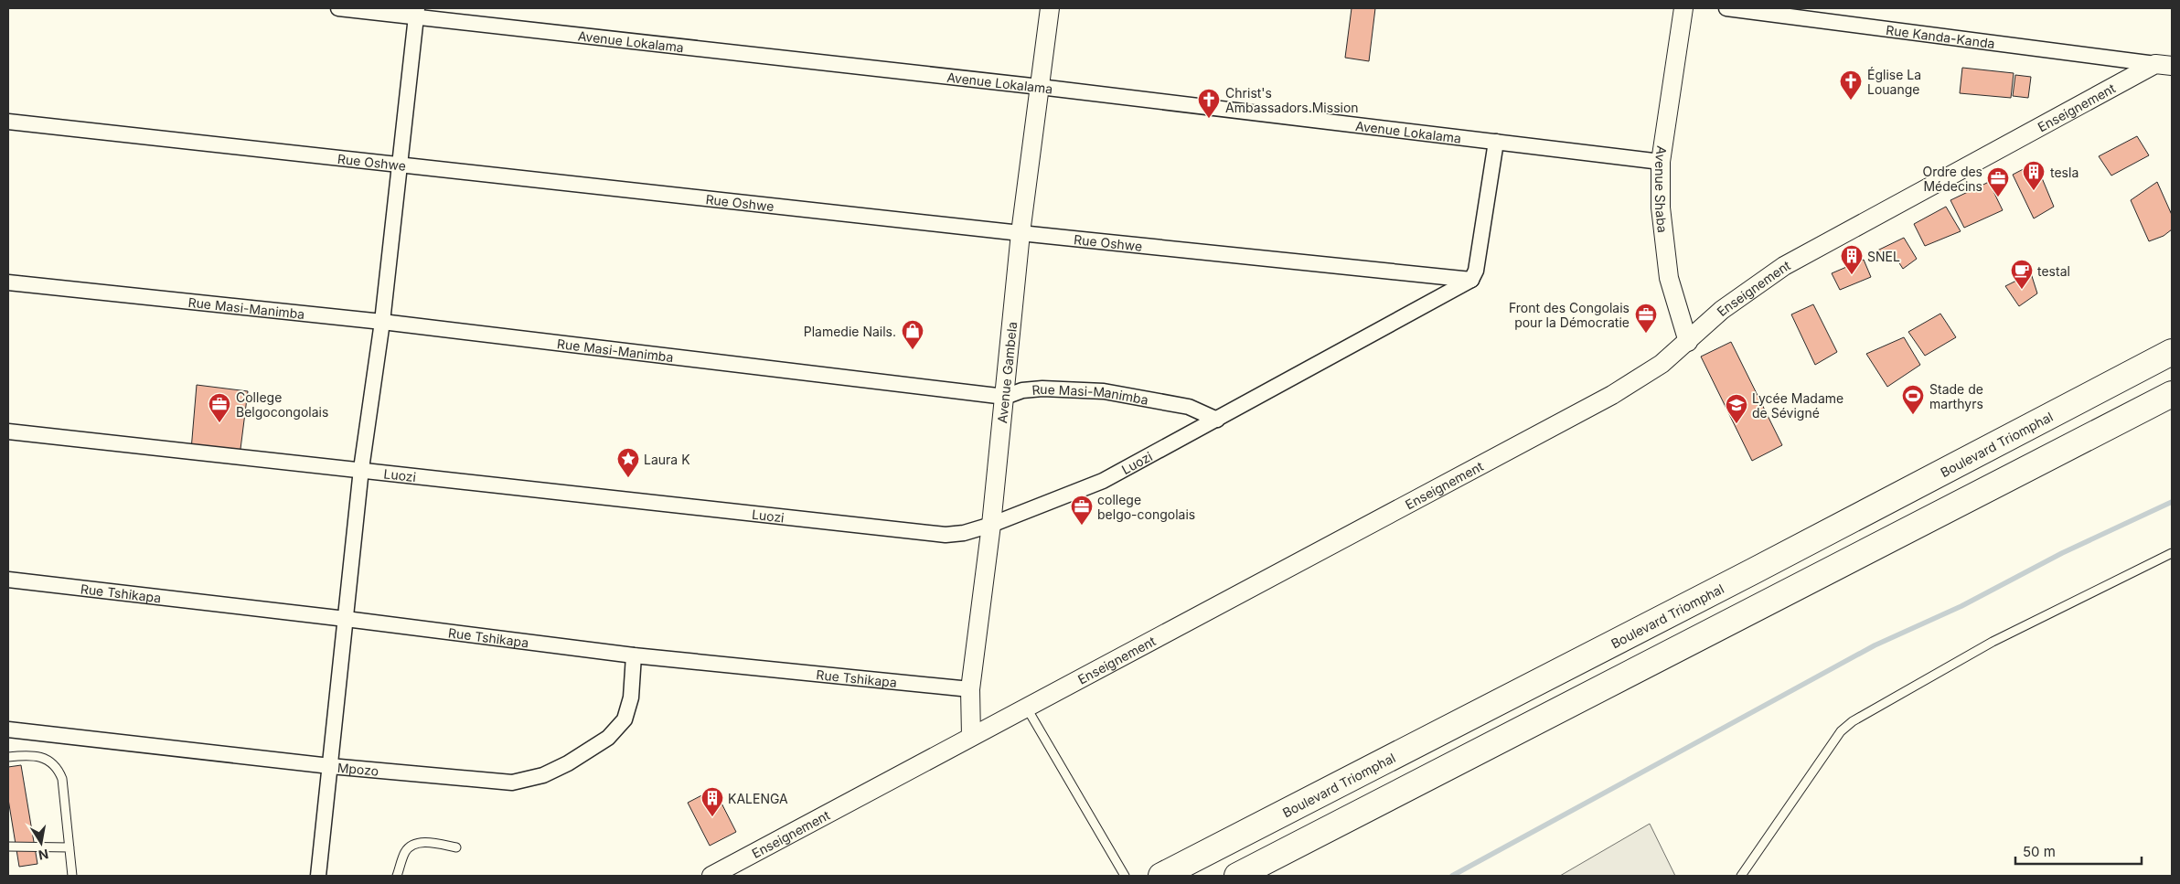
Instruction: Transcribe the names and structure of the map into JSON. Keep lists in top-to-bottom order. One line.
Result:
{"streets":{"highway":["Boulevard Triomphal"],"street":["Rue Kanda-Kanda","Avenue Lokalama","Enseignement","Rue Oshwe","Avenue Shaba","Rue Masi-Manimba","Avenue Gambela","Luozi","Rue Tshikapa","Mpozo"]},"crossings":[["Rue Kanda-Kanda","Enseignement"],["Avenue Lokalama","Avenue Shaba"],["Avenue Lokalama","Avenue Gambela"],["Enseignement","Avenue Shaba"],["Enseignement","Avenue Gambela"],["Rue Oshwe","Avenue Gambela"],["Rue Oshwe","Luozi"],["Rue Masi-Manimba","Avenue Gambela"],["Rue Masi-Manimba","Luozi"],["Avenue Gambela","Luozi"],["Avenue Gambela","Rue Tshikapa"],["Rue Tshikapa","Mpozo"]],"places":{"church":["Église La Louange","Christ's Ambassadors Mission"],"building":["tesla","SNEL","KALENGA"],"office":["Ordre des Médecins","Front des Congolais pour la Démocratie","College Belgocongolais","college belgo-congolais"],"cafe":["testal"],"shop":["Plamedie Nails."],"sports":["Stade de marthyrs"],"school or university":["Lycée Madame de Sévigné"],"place":["Laura K"]},"scale_bar":"50 m","north":"bottom"}
